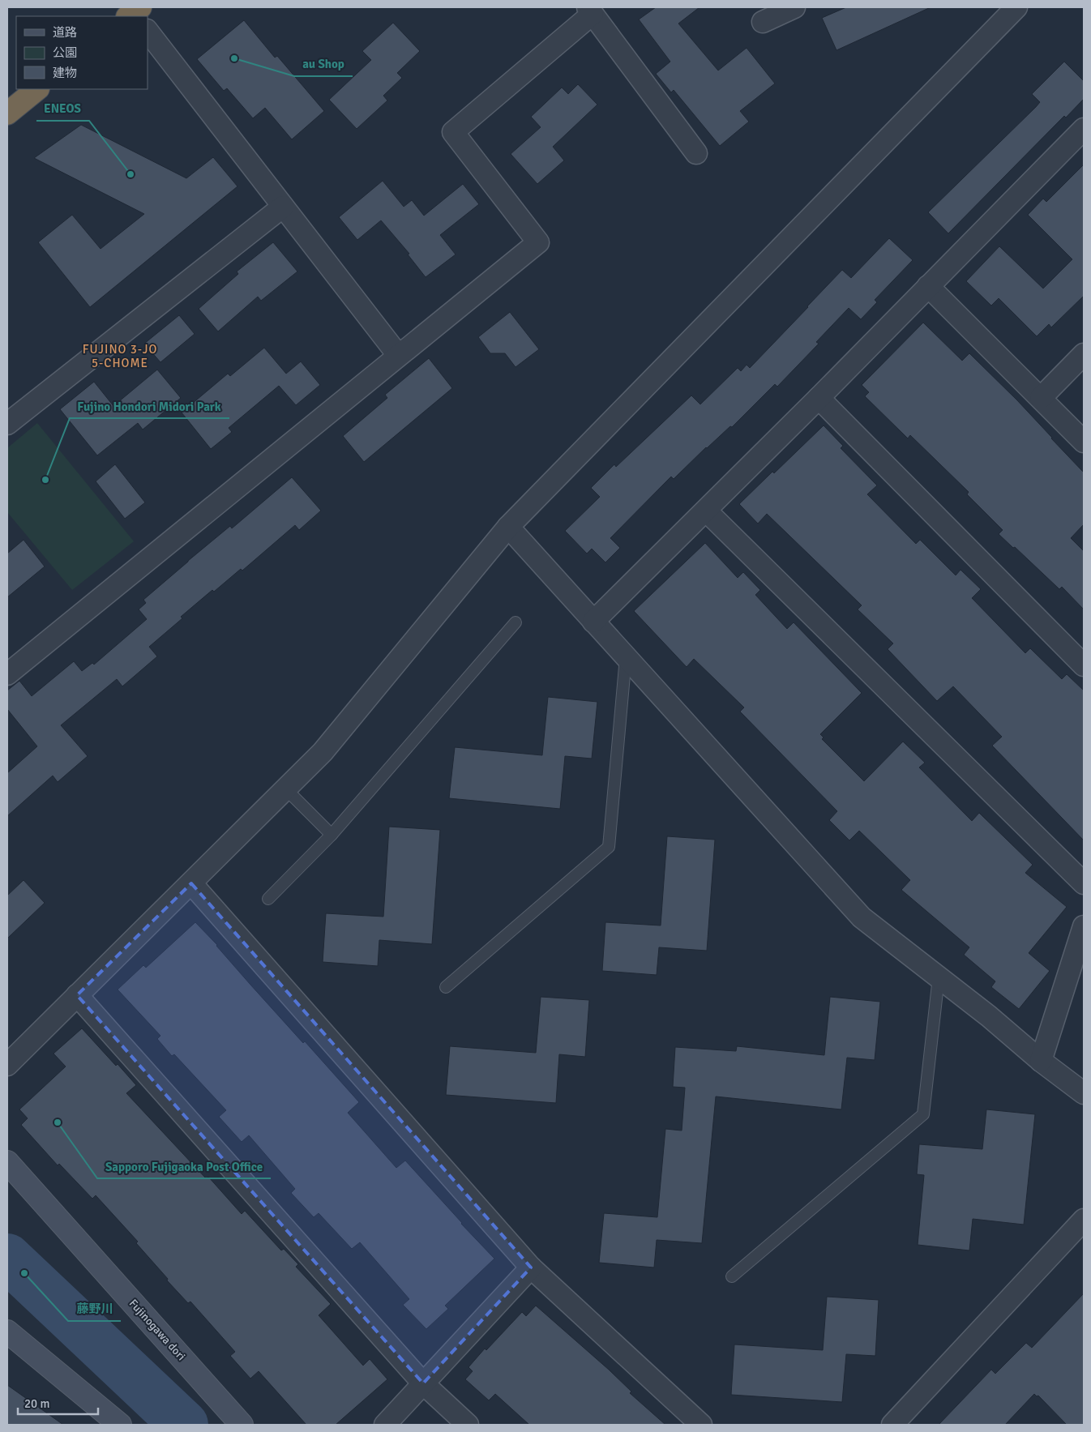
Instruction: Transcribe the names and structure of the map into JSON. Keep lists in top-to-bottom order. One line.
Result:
{"streets":{"street":["Fujinogawa dori"]},"districts":["FUJINO 3-JO 5-CHOME"],"places":["au Shop","ENEOS","Fujino Hondori Midori Park","Sapporo Fujigaoka Post Office","藤野川"],"legend":["道路","公園","建物"],"scale_bar":"20 m"}
